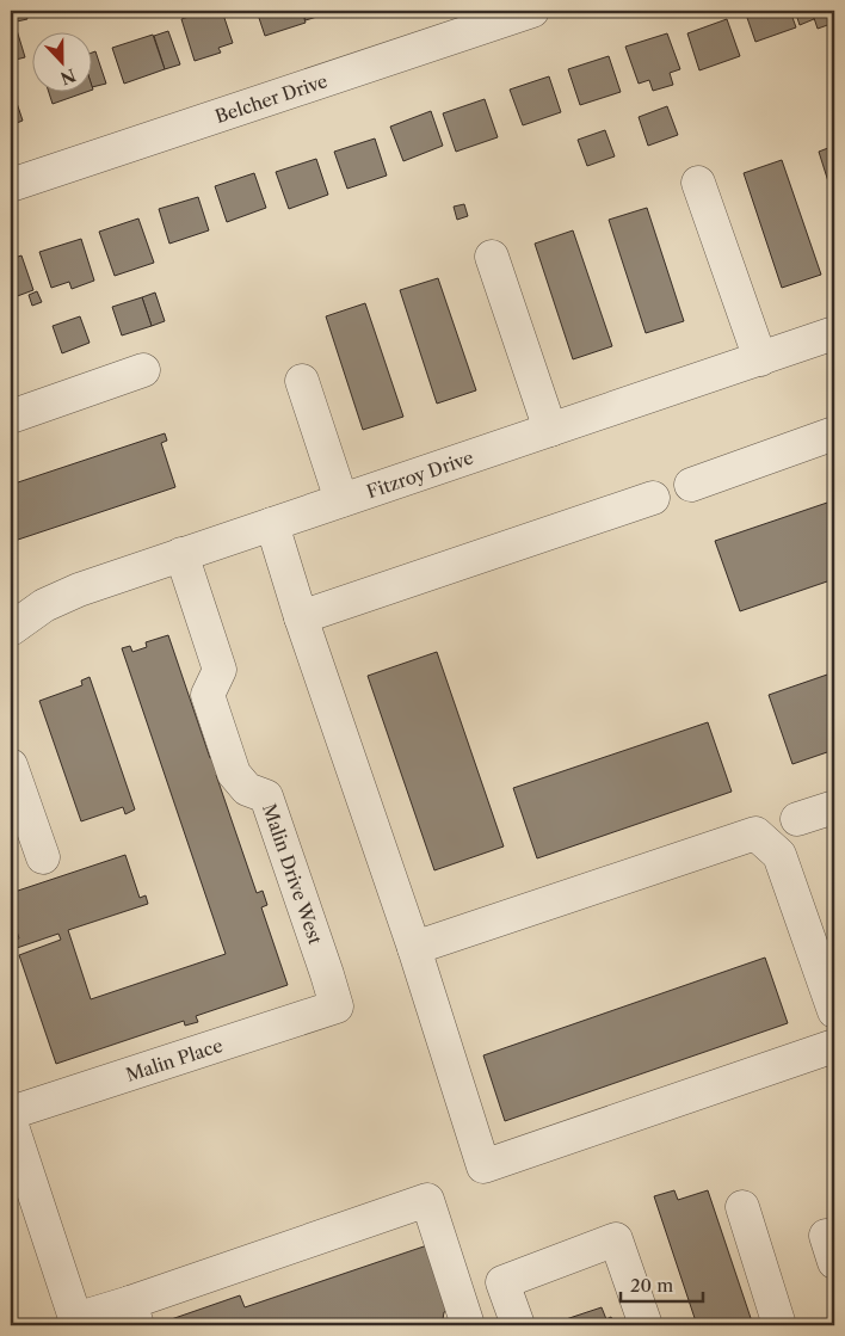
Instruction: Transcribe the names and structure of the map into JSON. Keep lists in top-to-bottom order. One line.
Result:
{"streets":{"street":["Belcher Drive","Fitzroy Drive","Malin Drive West","Malin Place"]},"crossings":[["Fitzroy Drive","Malin Drive West"],["Malin Drive West","Malin Place"]],"scale_bar":"20 m","north":"bottom"}
